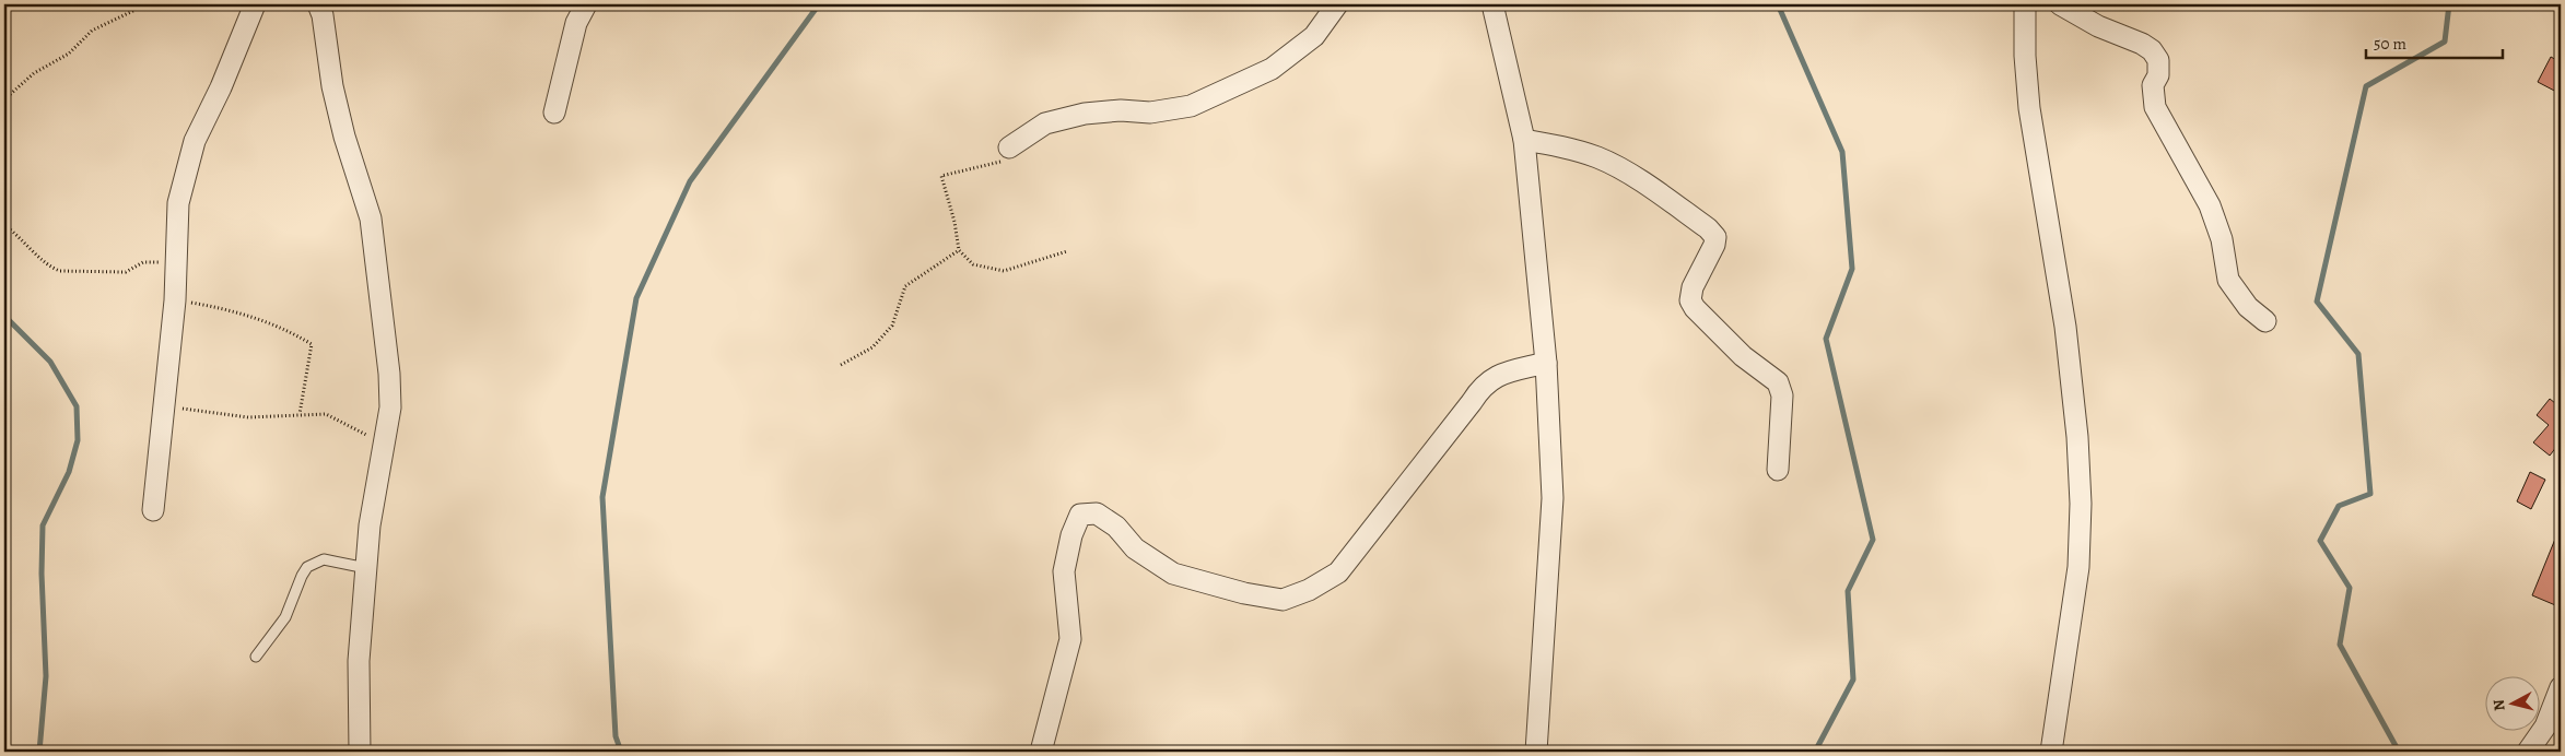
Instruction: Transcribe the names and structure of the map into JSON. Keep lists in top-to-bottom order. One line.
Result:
{"scale_bar":"50 m","north":"left"}
